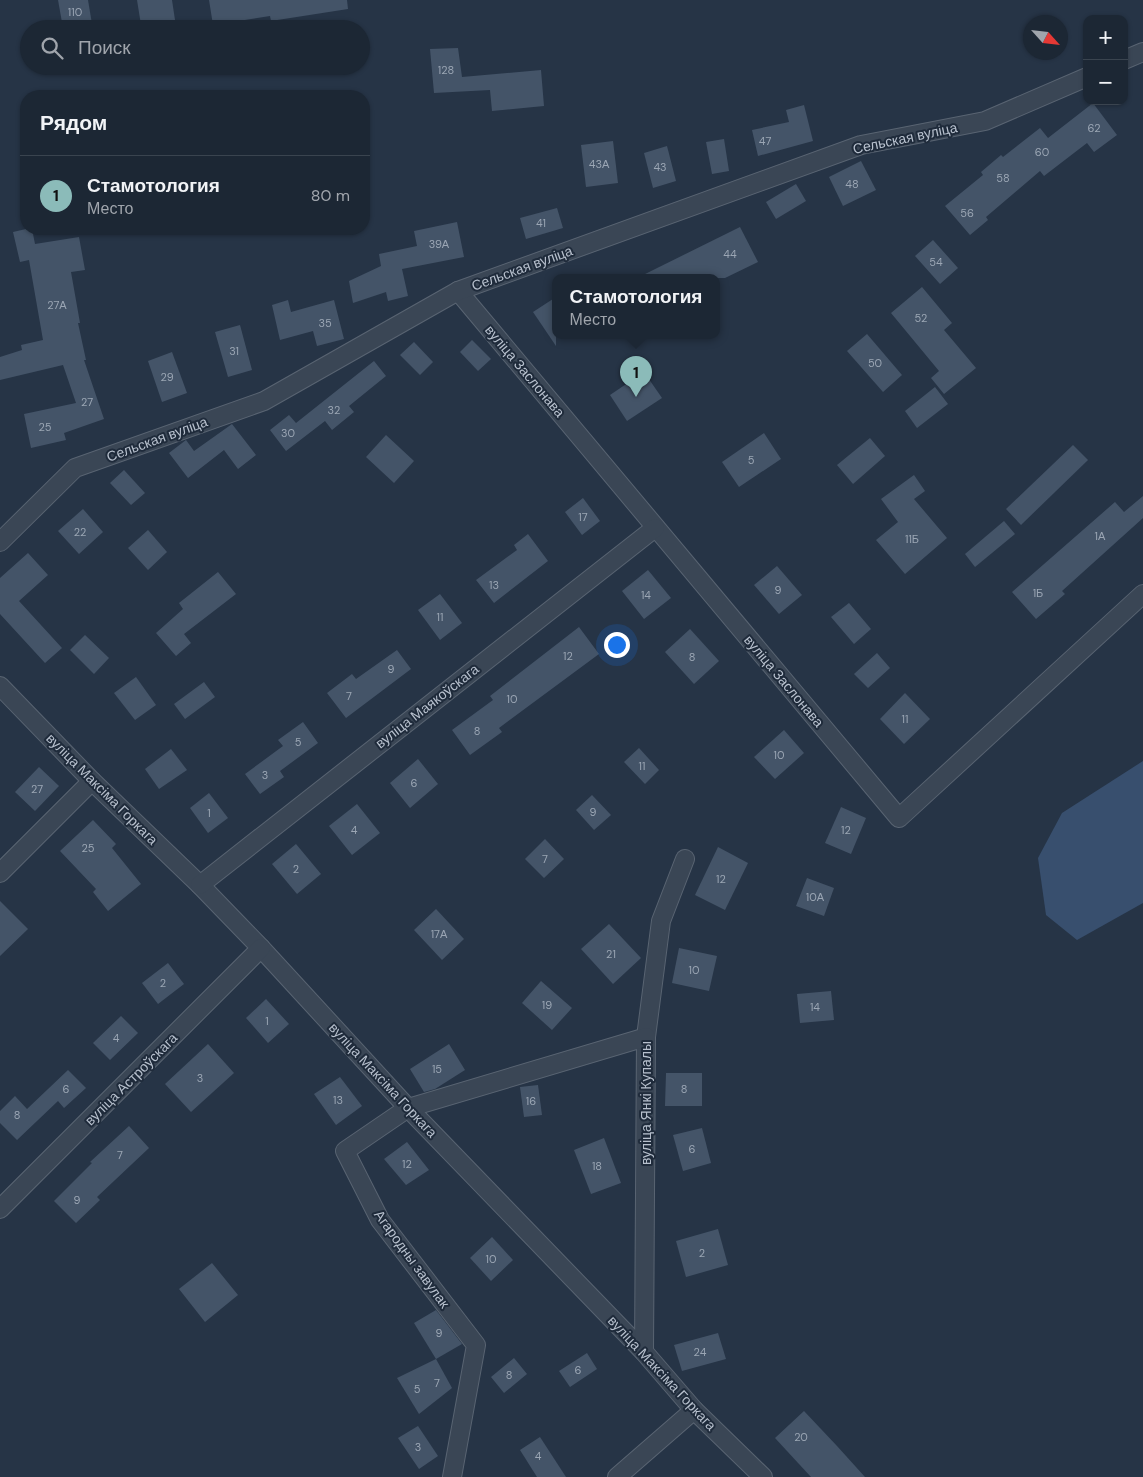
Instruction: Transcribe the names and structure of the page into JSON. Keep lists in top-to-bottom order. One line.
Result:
{"streets":{"street":["Сельская вуліца","вуліца Заслонава","вуліца Маякоўскага","вуліца Максіма Горкага","вуліца Астроўскага","вуліца Янкі Купалы","Агародны завулак"]},"crossings":[["Сельская вуліца","вуліца Заслонава"],["вуліца Заслонава","вуліца Маякоўскага"],["вуліца Маякоўскага","вуліца Максіма Горкага"],["вуліца Максіма Горкага","вуліца Астроўскага"],["вуліца Максіма Горкага","вуліца Янкі Купалы"],["вуліца Максіма Горкага","Агародны завулак"],["вуліца Янкі Купалы","Агародны завулак"]],"house_numbers":["110","128","62","47","60","43А","43","58","48","56","41","39А","44","54","27А","52","35","31","50","29","27","32","25","30","5","17","22","1А","11Б","13","9","1Б","14","11","12","8","9","7","10","11","8","5","10","11","3","6","27","9","1","4","12","25","7","2","12","10А","17А","21","10","2","19","14","1","4","15","3","6","8","13","16","8","6","7","12","18","9","2","10","9","24","6","8","7","5","20","3","4"],"north":"bottom right","page":{"map_buttons":["+","−"],"search":"Поиск","heading":"Рядом","list":[{"mark":"1","name":"Стамотология","note":"Место","value":"80 m"}],"popup":["Стамотология","Место"],"pins":"1"}}
